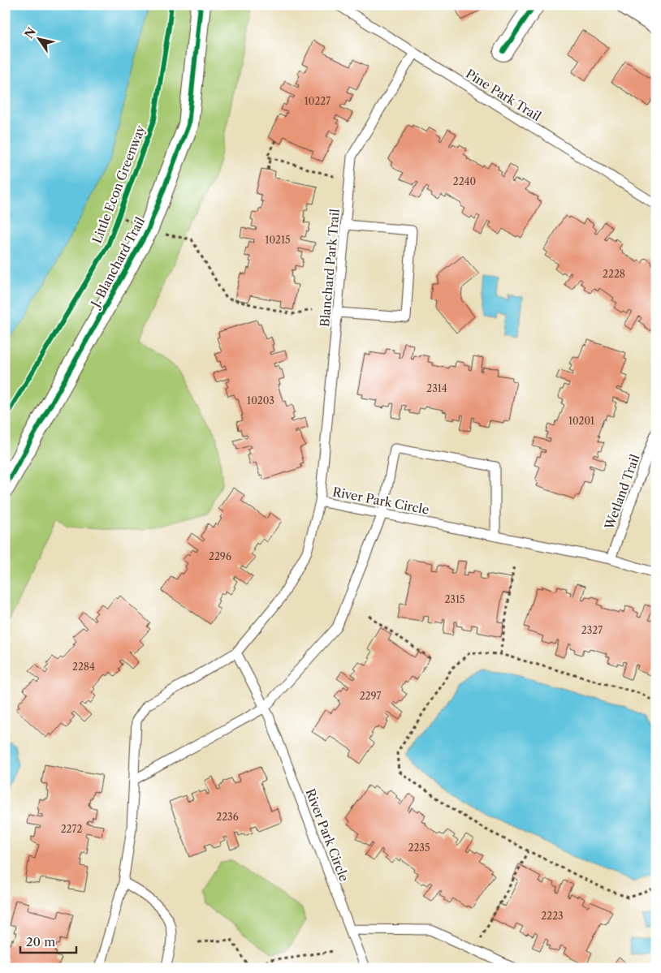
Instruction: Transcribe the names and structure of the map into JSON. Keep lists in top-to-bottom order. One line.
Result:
{"streets":{"street":["J. Blanchard Trail"],"lane":["Pine Park Trail","Blanchard Park Trail","Wetland Trail","River Park Circle"],"cycle path":["Little Econ Greenway"]},"crossings":[["Pine Park Trail","Blanchard Park Trail"],["Blanchard Park Trail","River Park Circle"],["Wetland Trail","River Park Circle"]],"house_numbers":["10227","2240","10215","2228","2314","10203","10201","2296","2315","2327","2284","2297","2236","2272","2235","2223"],"scale_bar":"20 m","north":"top left"}
